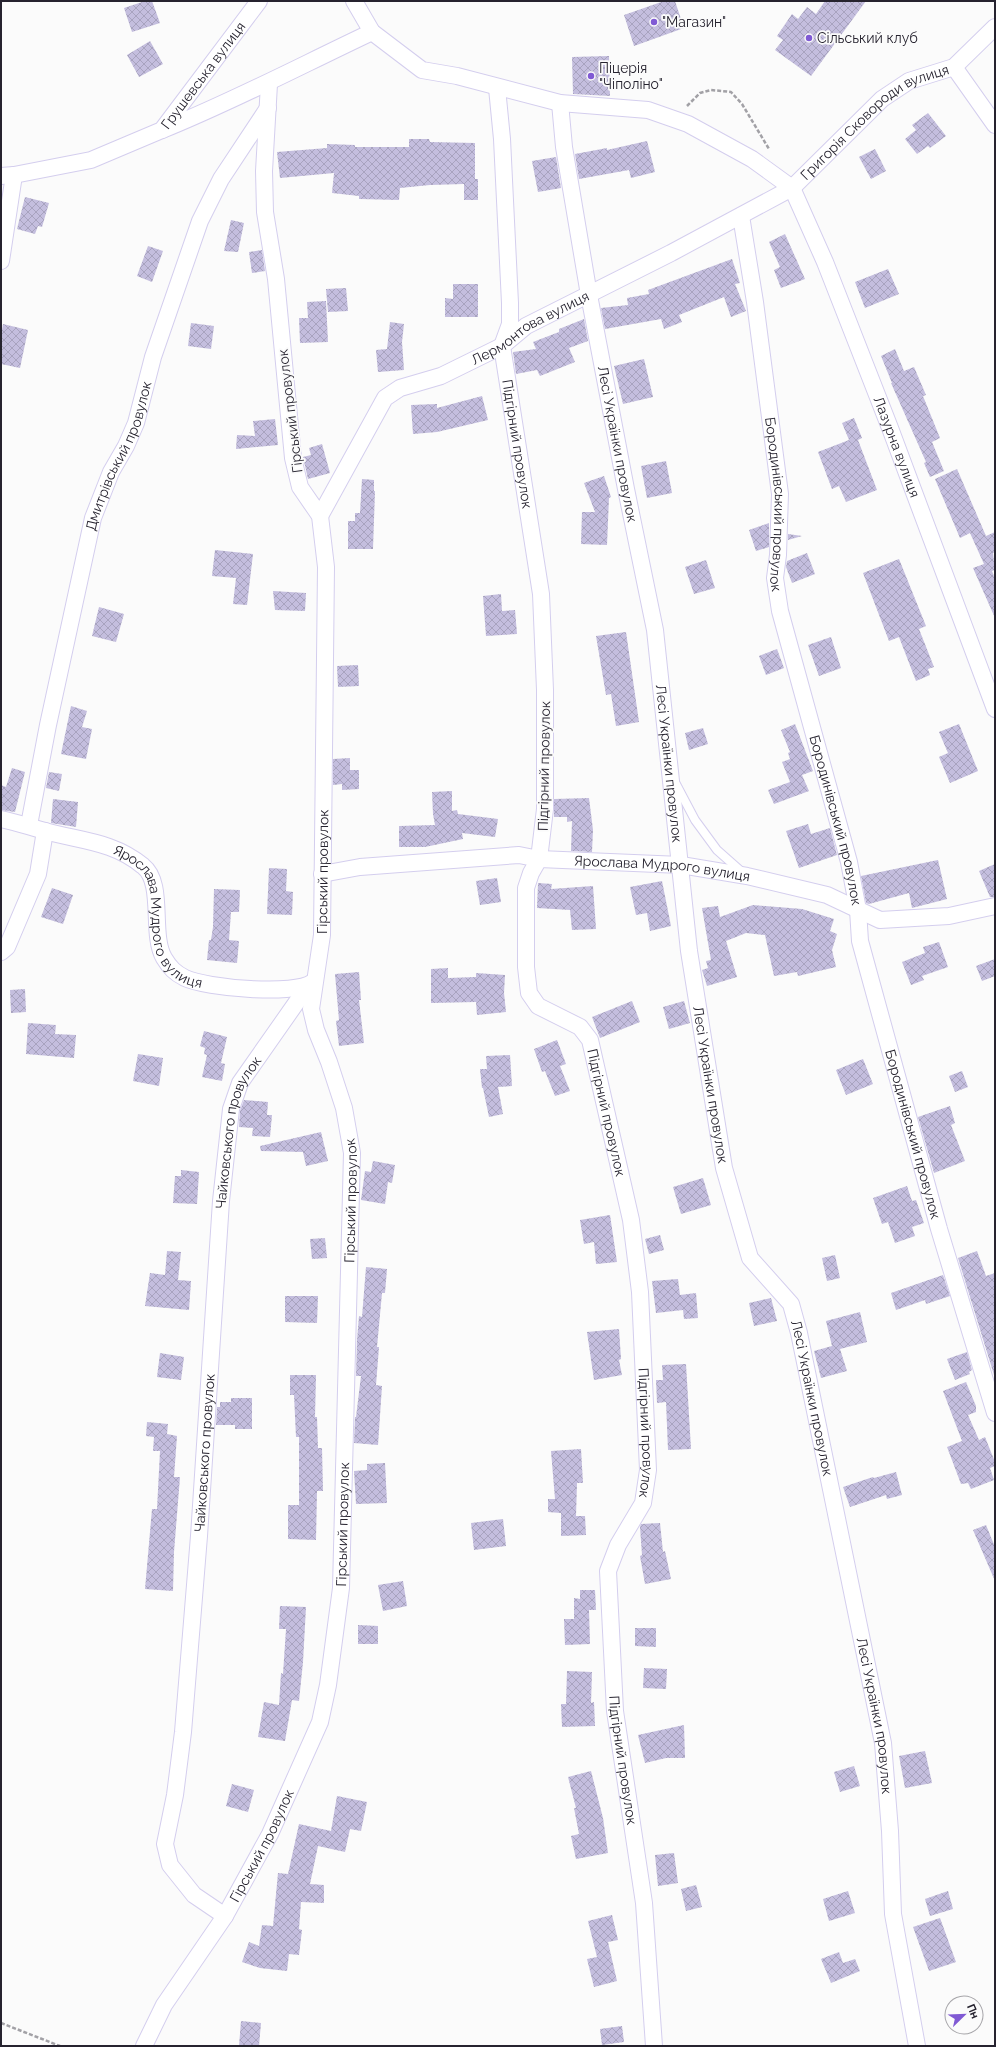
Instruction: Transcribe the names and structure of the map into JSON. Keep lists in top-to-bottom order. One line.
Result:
{"streets":{"street":["Грушевська вулиця","Григорія Сковороди вулиця","Лермонтова вулиця","Гірський провулок","Підгірний провулок","Лесі Українки провулок","Лазурна вулиця","Дмитрівський провулок","Бородинівський провулок","Ярослава Мудрого вулиця","Чайковського провулок"]},"crossings":[["Григорія Сковороди вулиця","Лермонтова вулиця"],["Григорія Сковороди вулиця","Лазурна вулиця"],["Лермонтова вулиця","Гірський провулок"],["Лермонтова вулиця","Підгірний провулок"],["Лермонтова вулиця","Лесі Українки провулок"],["Лермонтова вулиця","Лазурна вулиця"],["Лермонтова вулиця","Бородинівський провулок"],["Гірський провулок","Дмитрівський провулок"],["Гірський провулок","Ярослава Мудрого вулиця"],["Гірський провулок","Чайковського провулок"],["Підгірний провулок","Ярослава Мудрого вулиця"],["Лесі Українки провулок","Ярослава Мудрого вулиця"],["Дмитрівський провулок","Ярослава Мудрого вулиця"],["Бородинівський провулок","Ярослава Мудрого вулиця"],["Ярослава Мудрого вулиця","Чайковського провулок"]],"places":["\"Магазин\"","Сільський клуб","Піцерія \"Чіполіно\""],"north":"top right"}
